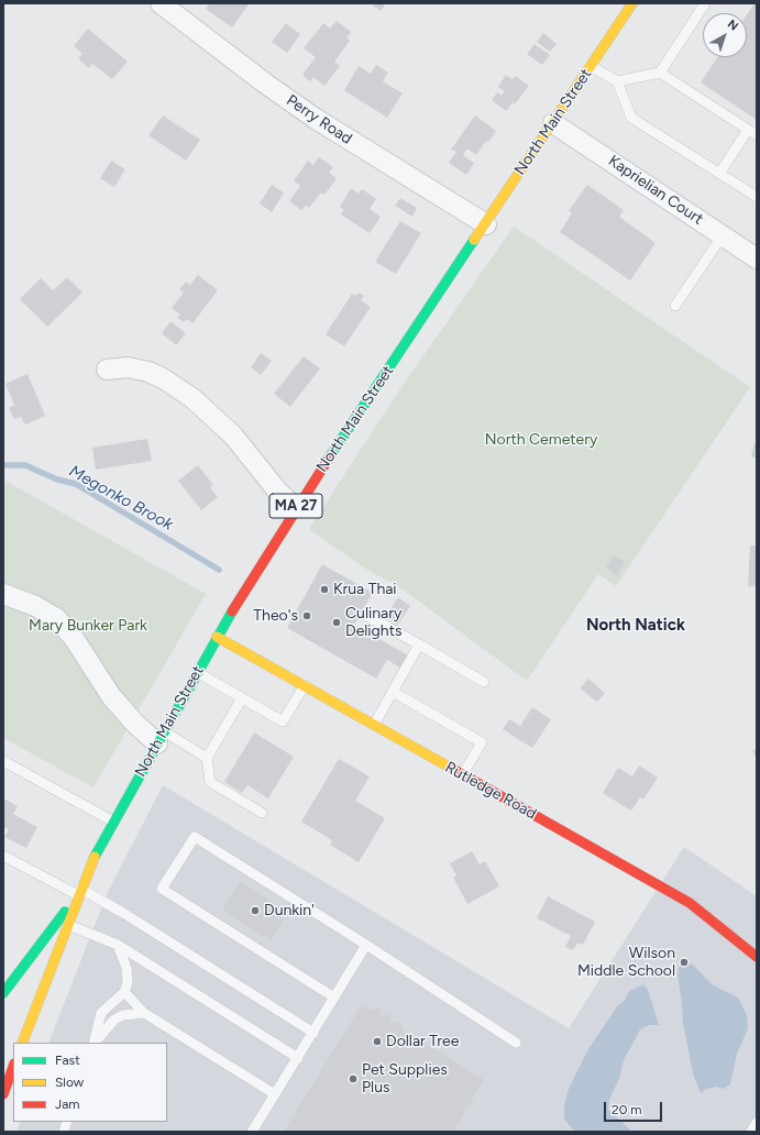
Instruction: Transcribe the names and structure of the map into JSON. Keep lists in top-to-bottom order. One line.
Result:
{"streets":{"main road":["North Main Street","MA 27","Rutledge Road"],"street":["Perry Road","Kaprielian Court"]},"crossings":[["Perry Road","North Main Street"],["North Main Street","Kaprielian Court"],["North Main Street","Rutledge Road"]],"districts":["North Natick"],"water":["Megonko Brook"],"parks":["North Cemetery","Mary Bunker Park"],"places":["Krua Thai","Theo's","Culinary Delights","Dunkin'","Wilson Middle School","Dollar Tree","Pet Supplies Plus"],"legend":["Fast","Slow","Jam"],"scale_bar":"20 m","north":"top right"}
